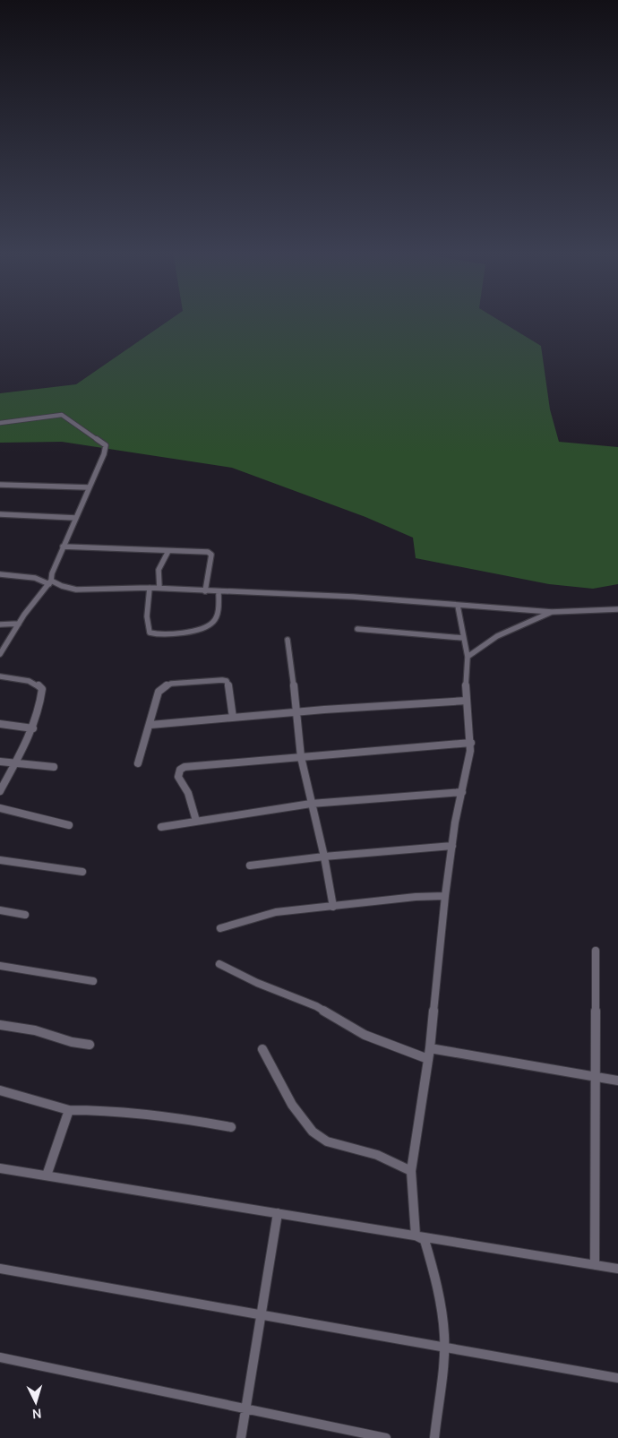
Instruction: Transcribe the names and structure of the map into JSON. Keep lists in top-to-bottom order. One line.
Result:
{"north":"bottom"}
